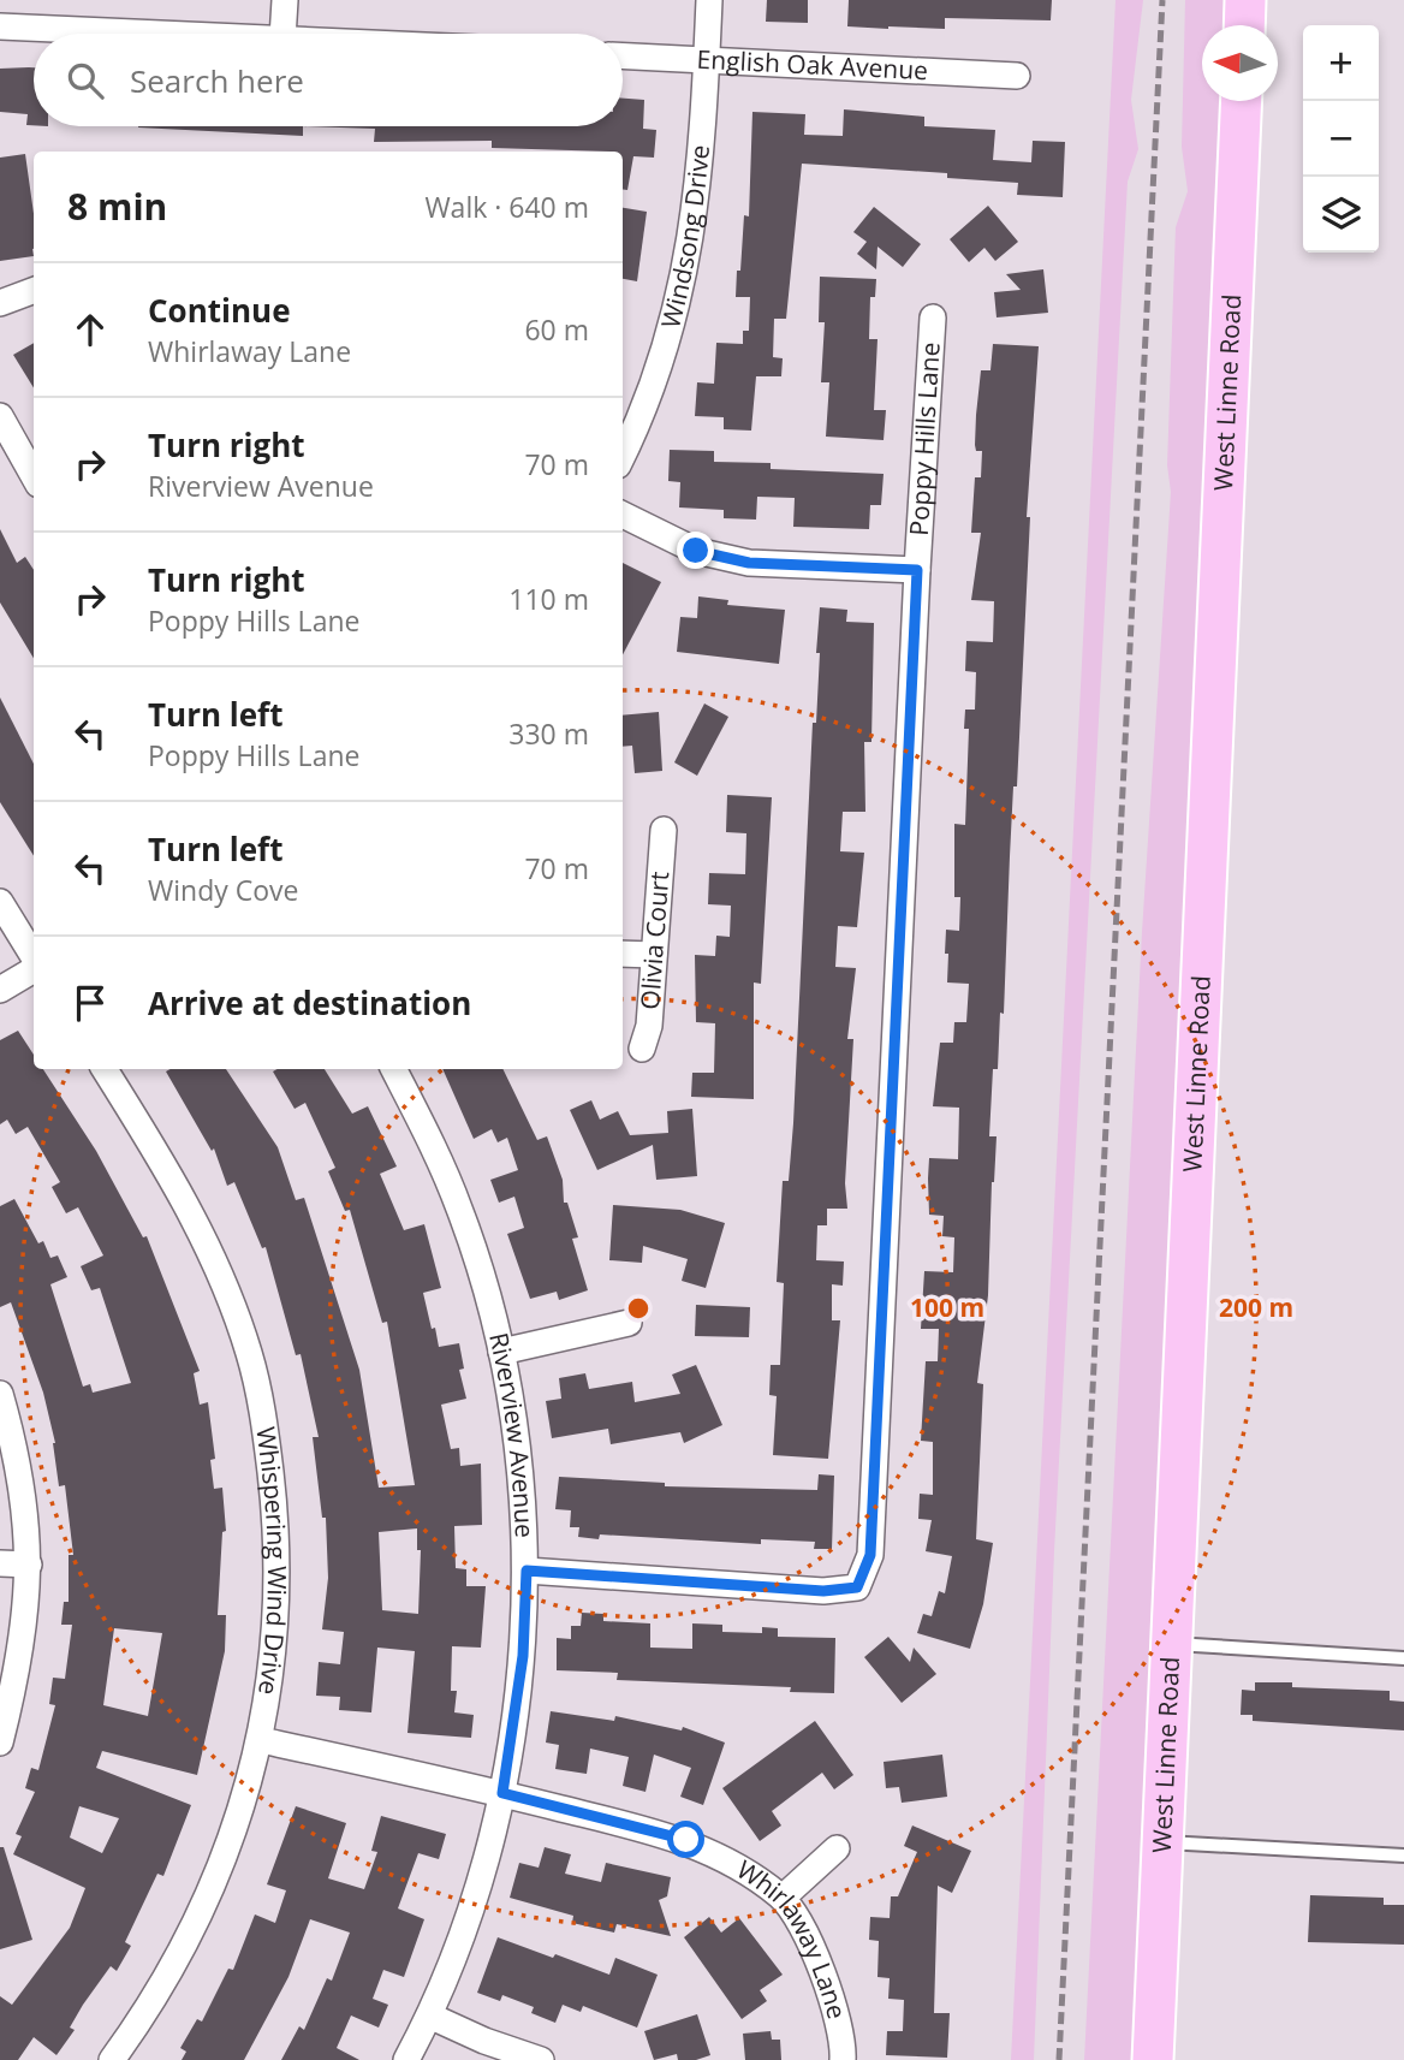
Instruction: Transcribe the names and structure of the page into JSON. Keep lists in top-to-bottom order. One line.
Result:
{"streets":{"main road":["West Linne Road"],"street":["English Oak Avenue","Windsong Drive","Poppy Hills Lane","Olivia Court","Riverview Avenue","Whispering Wind Drive","Whirlaway Lane"]},"crossings":[["English Oak Avenue","Windsong Drive"],["Poppy Hills Lane","Riverview Avenue"],["Riverview Avenue","Whirlaway Lane"],["Whispering Wind Drive","Whirlaway Lane"]],"north":"left","page":{"map_buttons":["+","−"],"search":"Search here","heading":["8 min","Walk · 640 m"],"list":[["Continue","Whirlaway Lane","60 m"],["Turn right","Riverview Avenue","70 m"],["Turn right","Poppy Hills Lane","110 m"],["Turn left","Poppy Hills Lane","330 m"],["Turn left","Windy Cove","70 m"],"Arrive at destination"]},"rings":["100 m","200 m"]}
